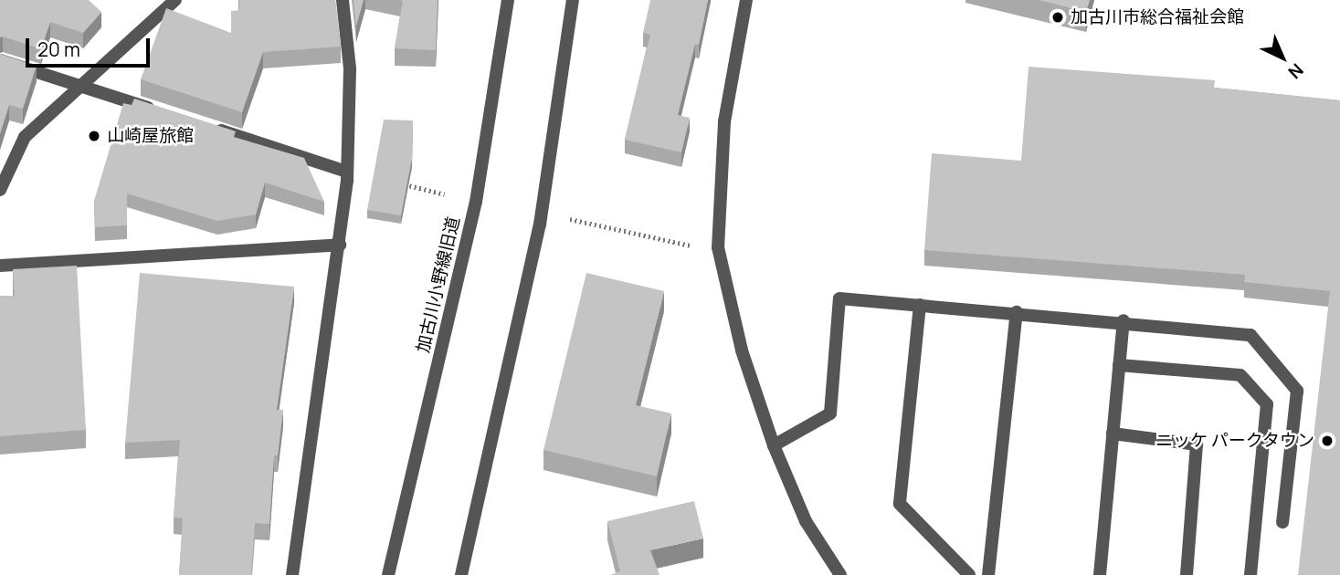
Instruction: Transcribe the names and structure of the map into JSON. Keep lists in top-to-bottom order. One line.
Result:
{"streets":{"street":["加古川小野線旧道"]},"places":["加古川市総合福祉会館","山崎屋旅館","ニッケ パークタウン"],"scale_bar":"20 m","north":"bottom right"}
